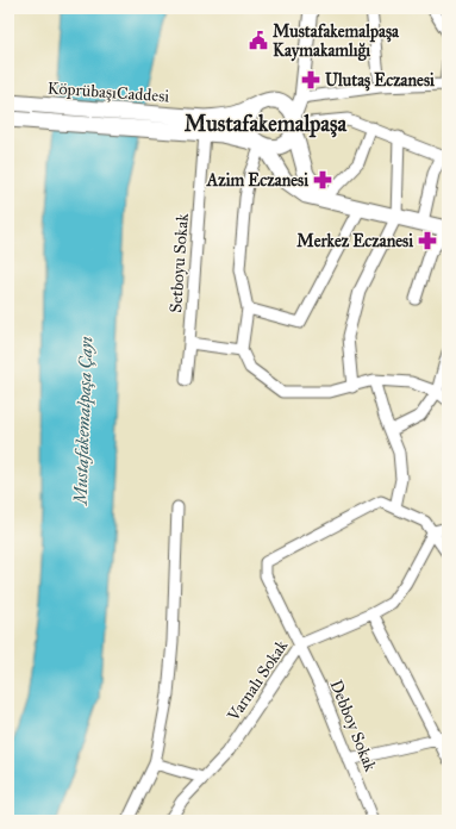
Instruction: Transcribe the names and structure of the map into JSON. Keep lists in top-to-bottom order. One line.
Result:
{"streets":{"main road":["KöprübaşıCaddesi"],"street":["Setboyu Sokak","Varnalı Sokak","Debboy Sokak"]},"crossings":[["KöprübaşıCaddesi","Setboyu Sokak"],["Varnalı Sokak","Debboy Sokak"]],"districts":["Mustafakemalpaşa"],"water":["Mustafakemalpaşa Çayı"],"places":{"public building":["Mustafakemalpaşa Kaymakamlığı"],"pharmacy":["Ulutaş Eczanesi","Azim Eczanesi","Merkez Eczanesi"]}}
